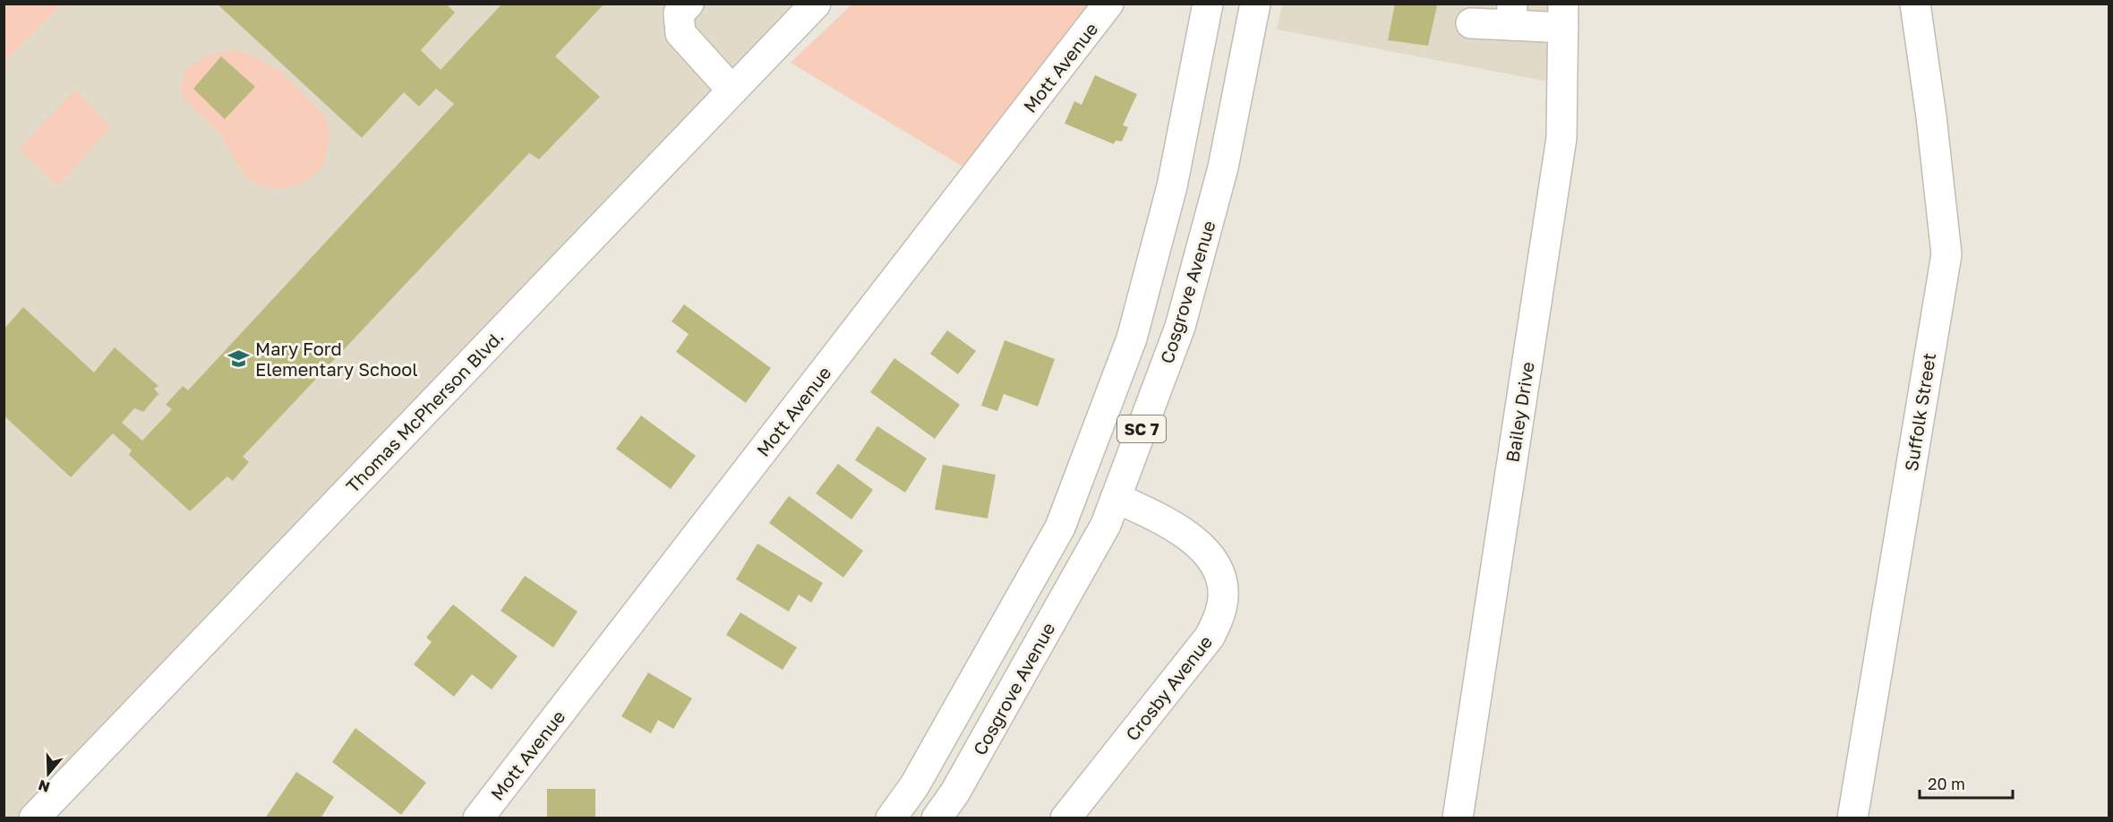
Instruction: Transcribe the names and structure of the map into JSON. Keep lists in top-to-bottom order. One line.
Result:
{"streets":{"street":["Mott Avenue","Cosgrove Avenue","Thomas McPherson Blvd.","Bailey Drive","Suffolk Street","SC 7","Crosby Avenue"]},"crossings":[["Cosgrove Avenue","Crosby Avenue"]],"places":{"school or university":["Mary Ford Elementary School"]},"scale_bar":"20 m","north":"bottom"}
